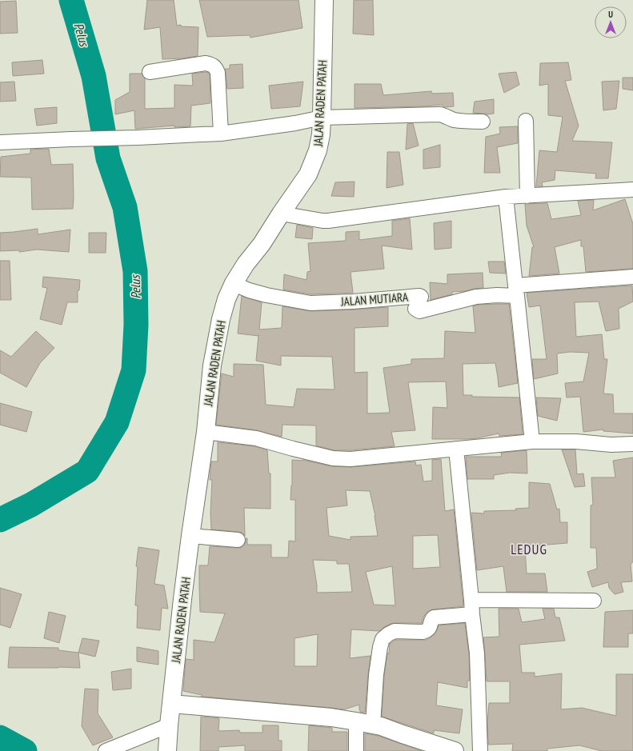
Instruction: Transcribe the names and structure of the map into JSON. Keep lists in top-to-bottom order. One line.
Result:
{"streets":{"main road":["JALAN RADEN PATAH"],"street":["JALAN MUTIARA"]},"crossings":[["JALAN RADEN PATAH","JALAN MUTIARA"]],"districts":["LEDUG"],"water":["Pelus"],"north":"top"}
